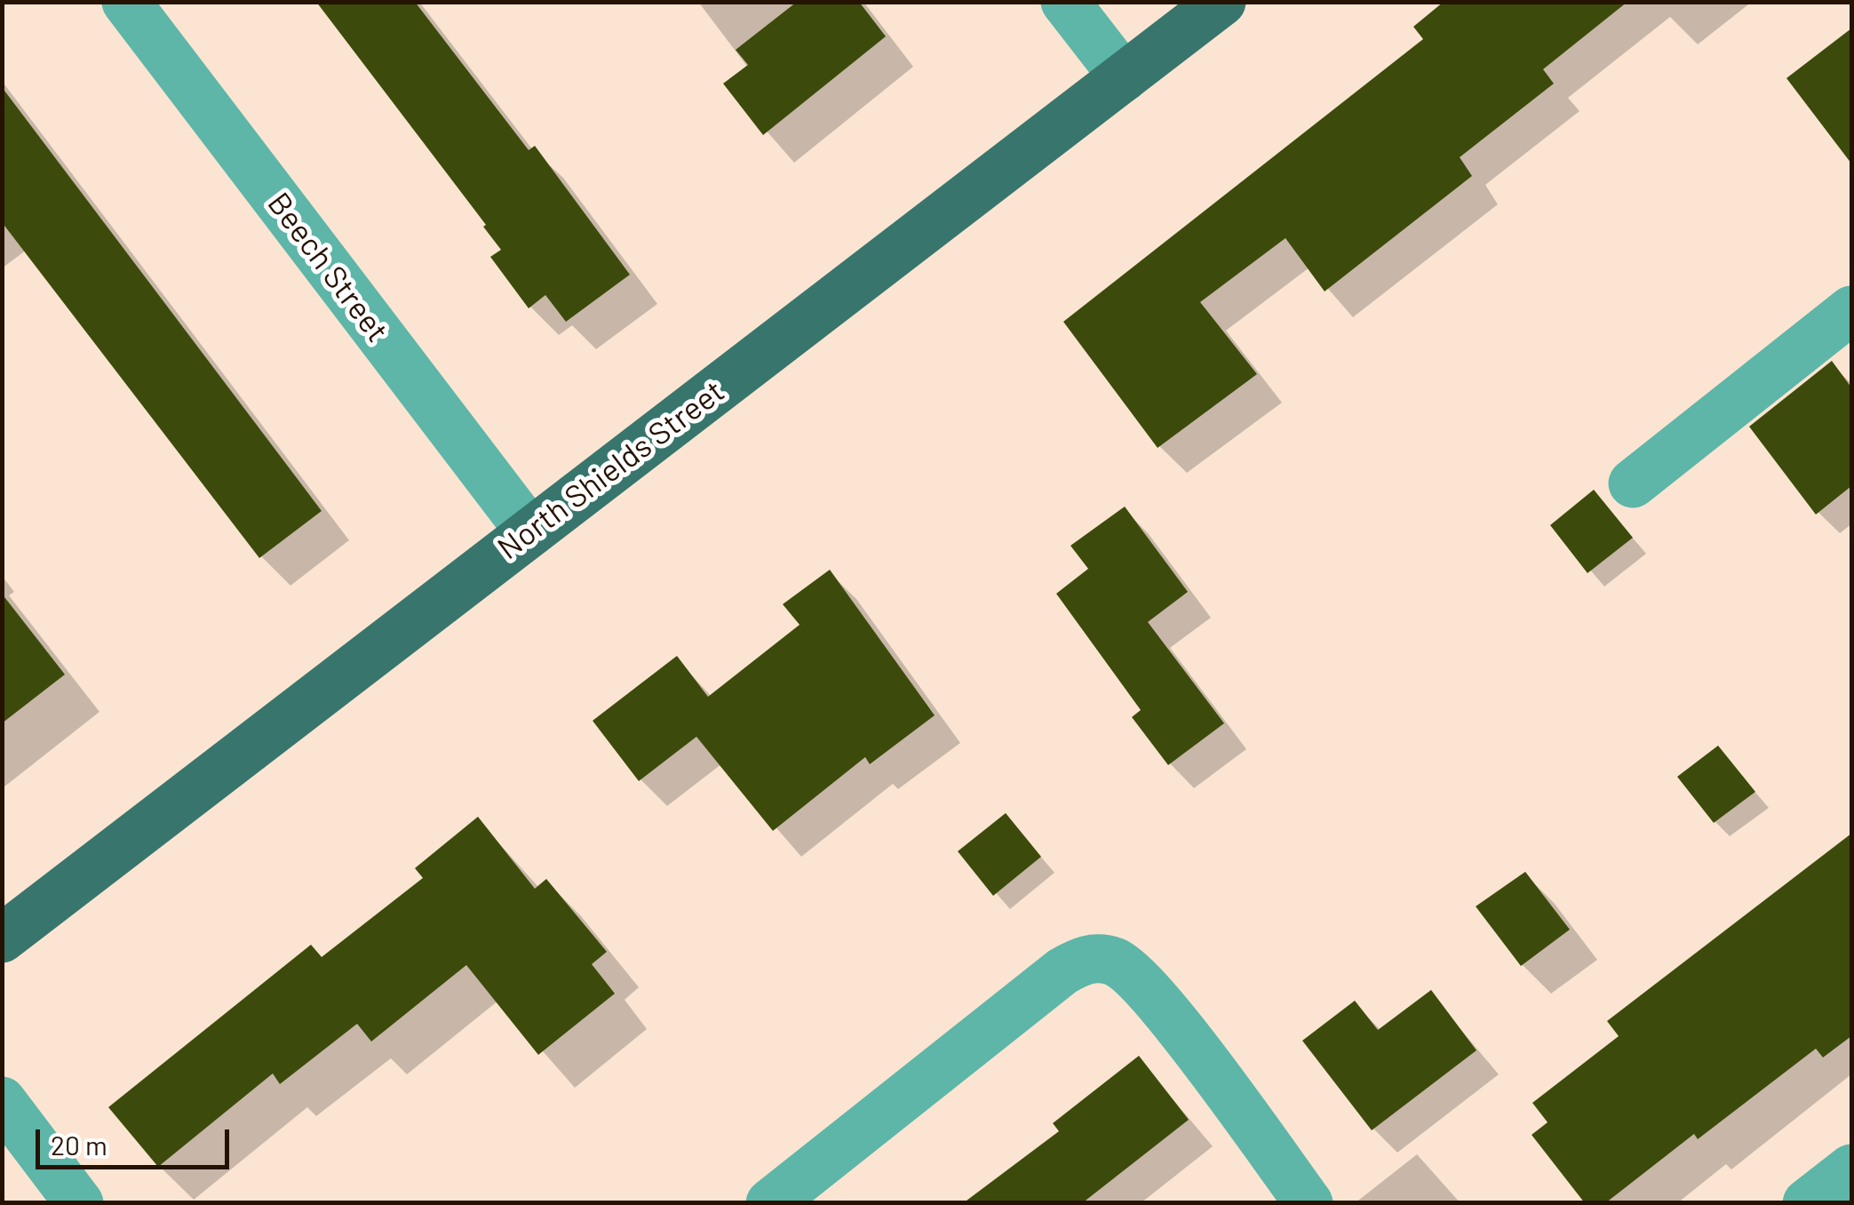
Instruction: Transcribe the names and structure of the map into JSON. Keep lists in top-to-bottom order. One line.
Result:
{"streets":{"main road":["North Shields Street"],"street":["Beech Street"]},"crossings":[["Beech Street","North Shields Street"]],"scale_bar":"20 m"}
